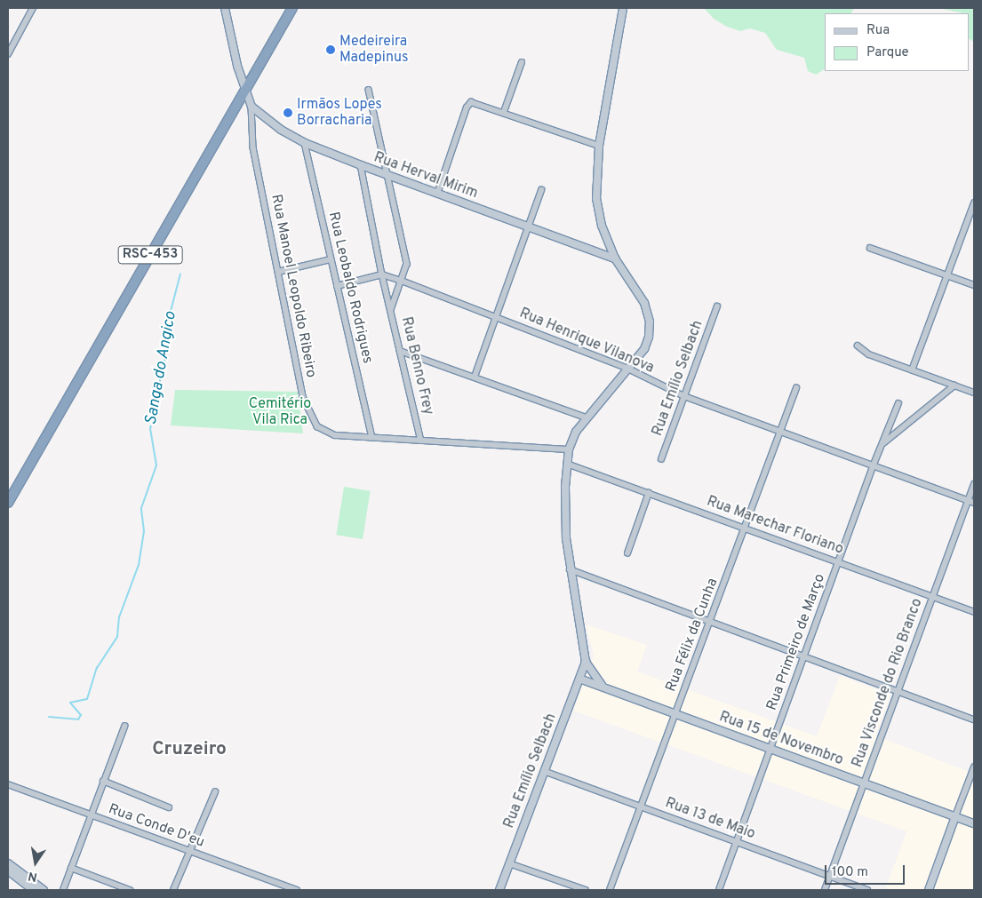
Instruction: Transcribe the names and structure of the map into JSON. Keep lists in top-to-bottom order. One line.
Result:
{"streets":{"highway":["RSC-453"],"main road":["Rua Herval Mirim","Rua Emílio Selbach","Rua 15 de Novembro"],"street":["Rua Manoel Leopoldo Ribeiro","Rua Leobaldo Rodrigues","Rua Henrique Vilanova","Rua Benno Frey","Rua Marechar Floriano","Rua Félix da Cunha","Rua Primeiro de Março","Rua Visconde do Rio Branco","Rua 13 de Maio","Rua Conde D'eu"]},"crossings":[["Rua Herval Mirim","RSC-453"],["Rua Herval Mirim","Rua Manoel Leopoldo Ribeiro"],["Rua Herval Mirim","Rua Leobaldo Rodrigues"],["Rua Herval Mirim","Rua Benno Frey"],["Rua Manoel Leopoldo Ribeiro","Rua Leobaldo Rodrigues"],["Rua Manoel Leopoldo Ribeiro","Rua Benno Frey"],["Rua Henrique Vilanova","Rua Benno Frey"],["Rua Henrique Vilanova","Rua Emílio Selbach"],["Rua Henrique Vilanova","Rua Félix da Cunha"],["Rua Henrique Vilanova","Rua Primeiro de Março"],["Rua Henrique Vilanova","Rua Visconde do Rio Branco"],["Rua Emílio Selbach","Rua 15 de Novembro"],["Rua Emílio Selbach","Rua 13 de Maio"],["Rua Marechar Floriano","Rua Félix da Cunha"],["Rua Marechar Floriano","Rua Primeiro de Março"],["Rua Marechar Floriano","Rua Visconde do Rio Branco"],["Rua Félix da Cunha","Rua 15 de Novembro"],["Rua Félix da Cunha","Rua 13 de Maio"],["Rua Primeiro de Março","Rua 15 de Novembro"],["Rua Primeiro de Março","Rua 13 de Maio"],["Rua Visconde do Rio Branco","Rua 15 de Novembro"],["Rua Visconde do Rio Branco","Rua 13 de Maio"]],"districts":["Cruzeiro"],"water":["Sanga do Angico"],"parks":["Cemitério Vila Rica"],"places":["Medeireira Madepinus","Irmãos Lopes Borracharia"],"legend":["Rua","Parque"],"scale_bar":"100 m","north":"bottom"}
